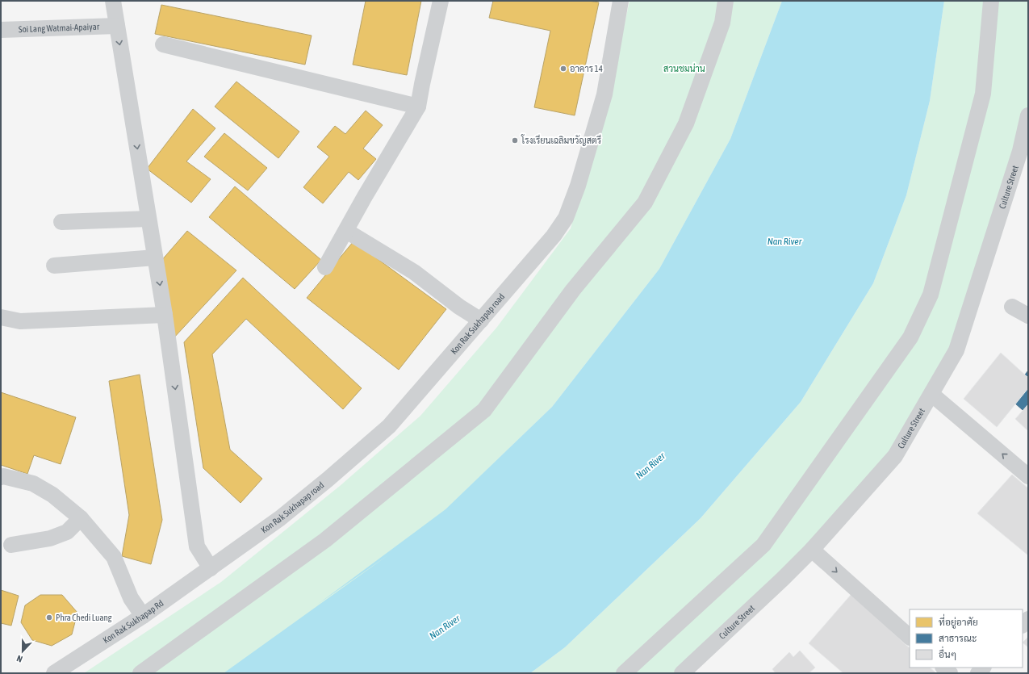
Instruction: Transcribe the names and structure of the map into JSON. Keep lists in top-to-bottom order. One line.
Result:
{"streets":{"street":["Soi Lang Watmai-Apaiyar","Culture Street","Kon Rak Sukhapap road","Kon Rak Sukhapap Rd"]},"crossings":[["Kon Rak Sukhapap road","Kon Rak Sukhapap Rd"]],"water":["Nan River"],"parks":["สวนชมน่าน"],"places":["อาคาร 14","โรงเรียนเฉลิมขวัญสตรี","Phra Chedi Luang"],"legend":["ที่อยู่อาศัย","สาธารณะ","อื่นๆ"],"north":"bottom"}
